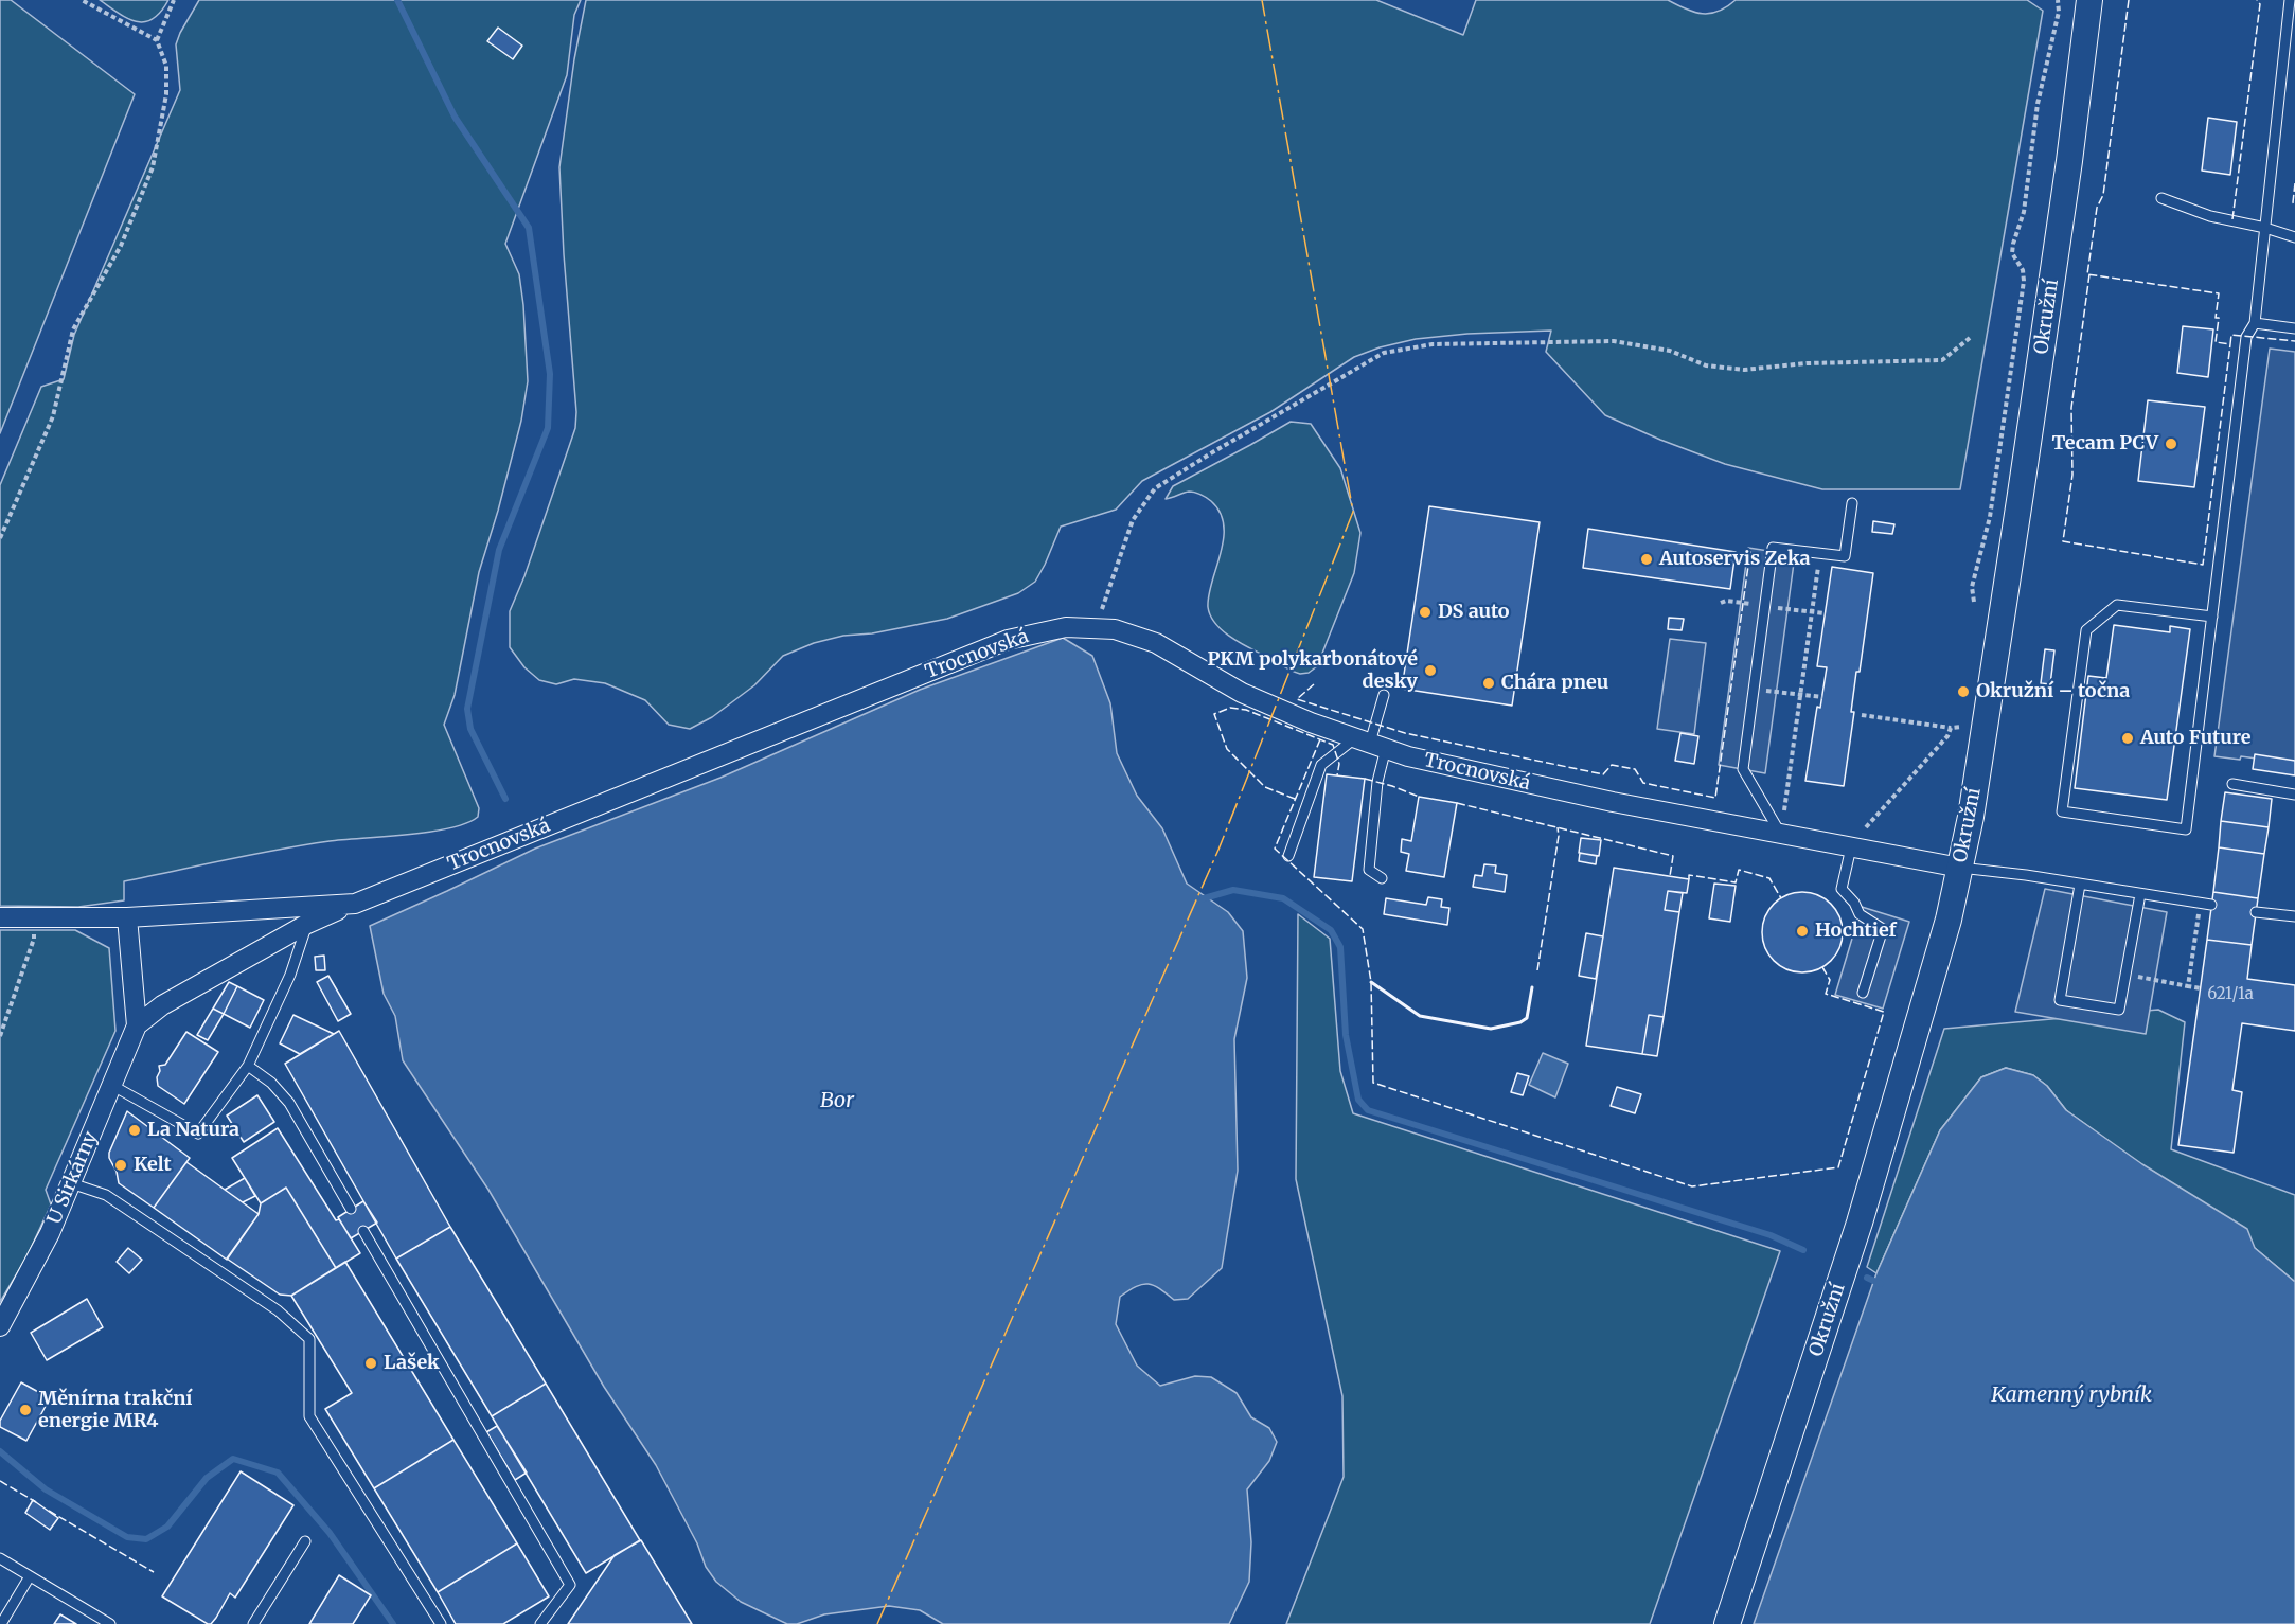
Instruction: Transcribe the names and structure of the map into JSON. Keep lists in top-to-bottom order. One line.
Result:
{"streets":{"main road":["Okružní"],"street":["Trocnovská","U Sirkárny"]},"crossings":[["Okružní","Trocnovská"],["Trocnovská","U Sirkárny"]],"water":["Bor","Kamenný rybník"],"places":["Tecam PCV","Autoservis Zeka","DS auto","PKM polykarbonátové desky","Chára pneu","Okružní – točna","Auto Future","Hochtief","La Natura","Kelt","Lašek","Měnírna trakční energie MR4"],"house_numbers":["621/1a"]}
